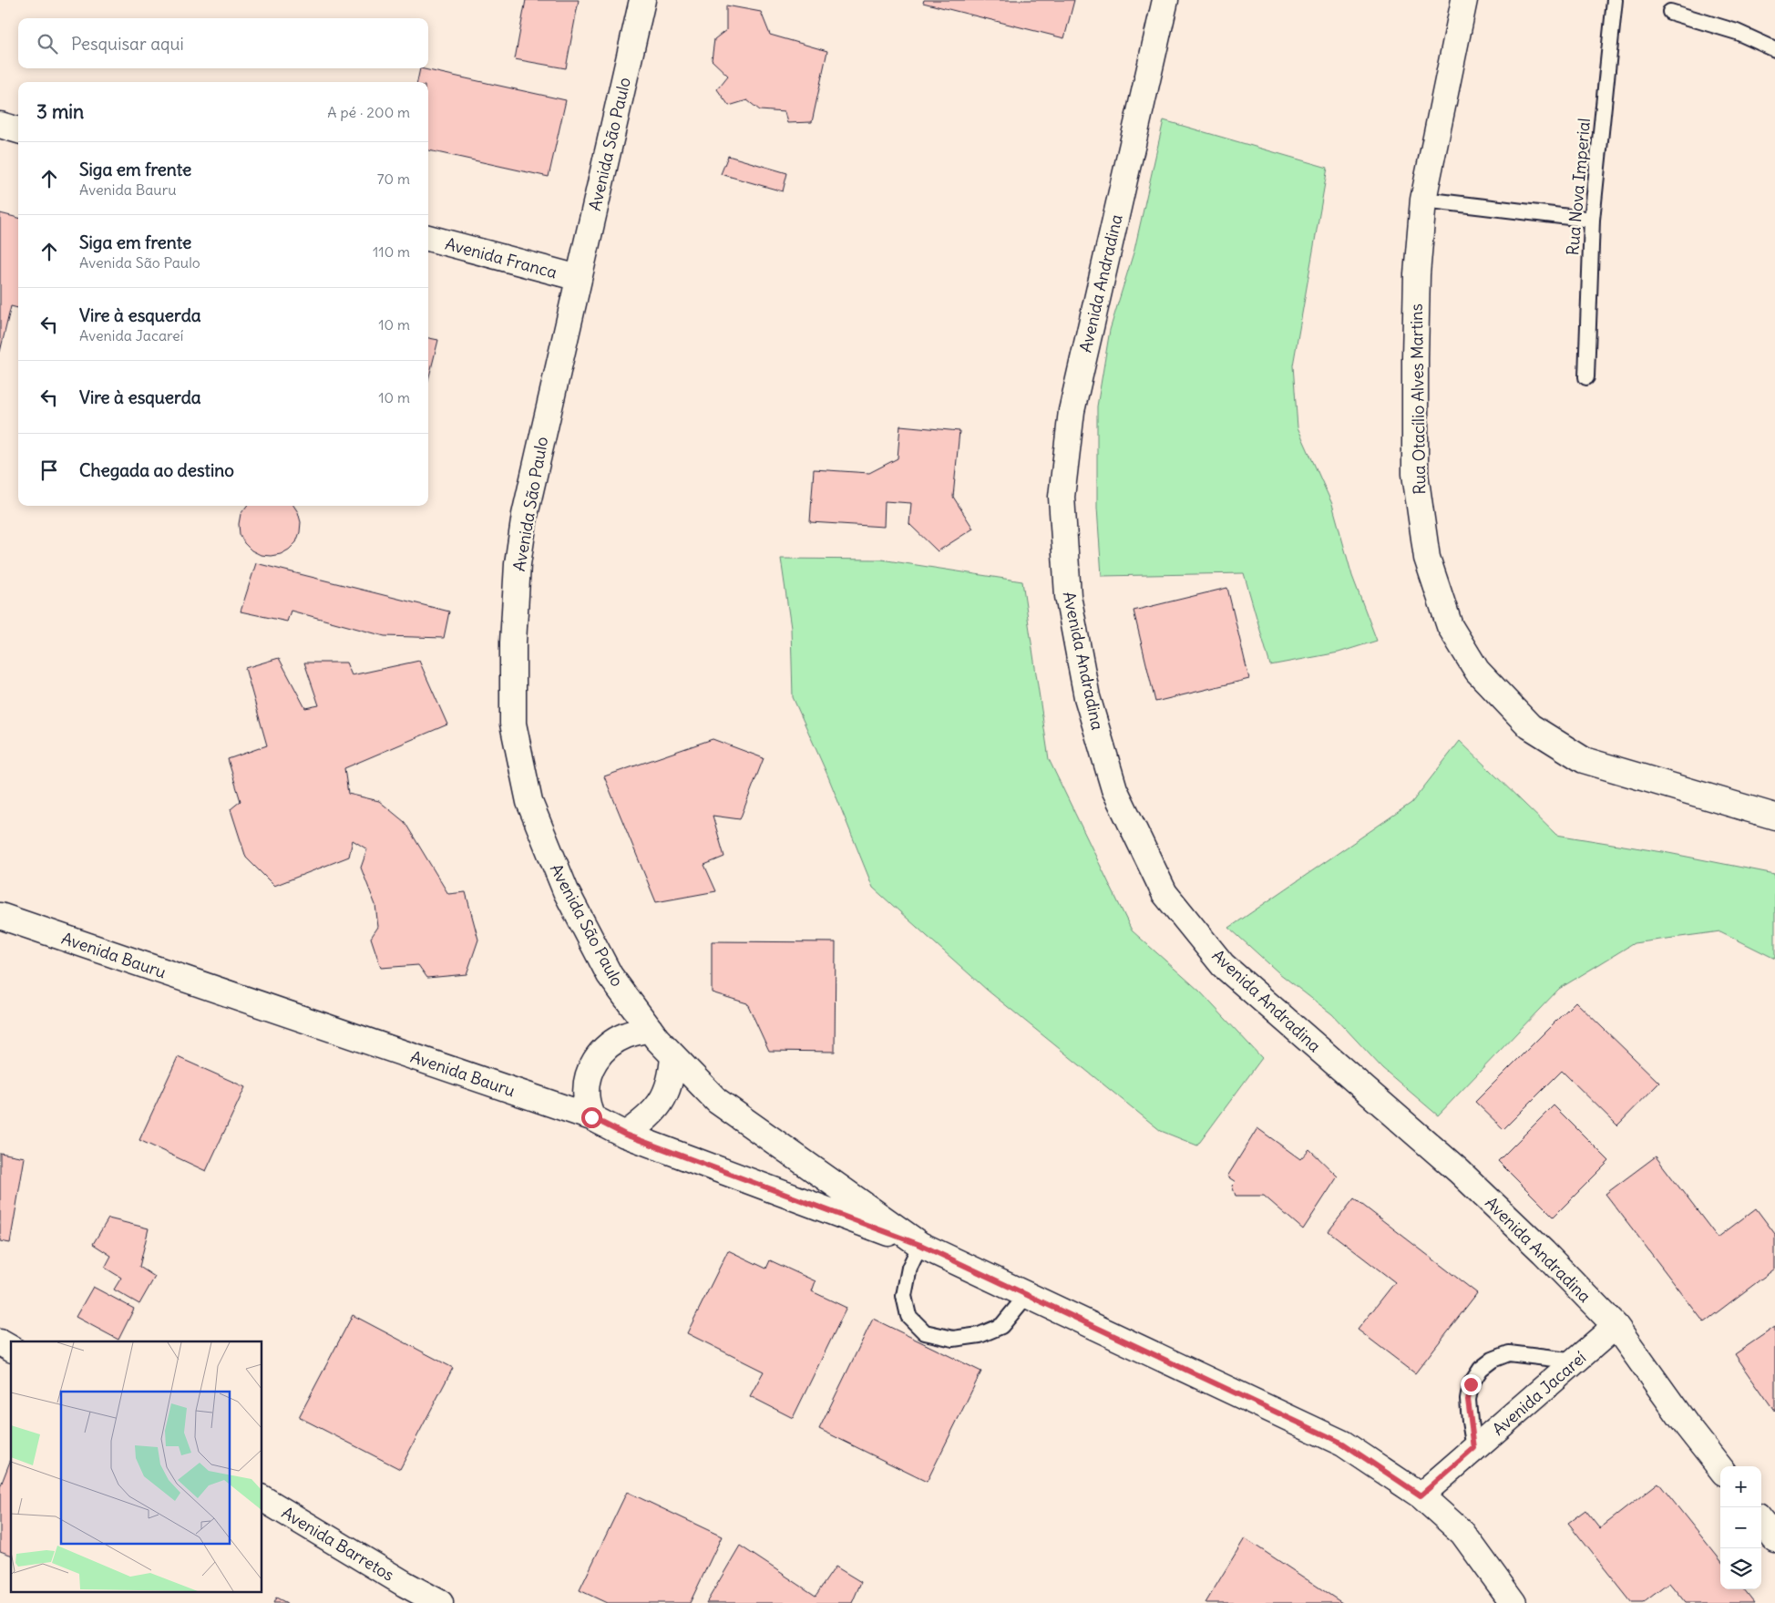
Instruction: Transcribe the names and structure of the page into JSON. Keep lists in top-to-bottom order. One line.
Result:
{"streets":{"street":["Avenida São Paulo","Avenida Franca","Avenida Andradina","Rua Otacílio Alves Martins","Avenida Bauru","Avenida Jacareí","Avenida Barretos"],"lane":["Rua Nova Imperial"]},"crossings":[["Avenida São Paulo","Avenida Franca"],["Avenida São Paulo","Avenida Bauru"],["Avenida São Paulo","Avenida Jacareí"],["Avenida Andradina","Avenida Jacareí"]],"page":{"search":"Pesquisar aqui","heading":["3 min","A pé · 200 m"],"list":[["Siga em frente","Avenida Bauru","70 m"],["Siga em frente","Avenida São Paulo","110 m"],["Vire à esquerda","Avenida Jacareí","10 m"],["Vire à esquerda","10 m"],"Chegada ao destino"],"map_buttons":["+","−"]}}
